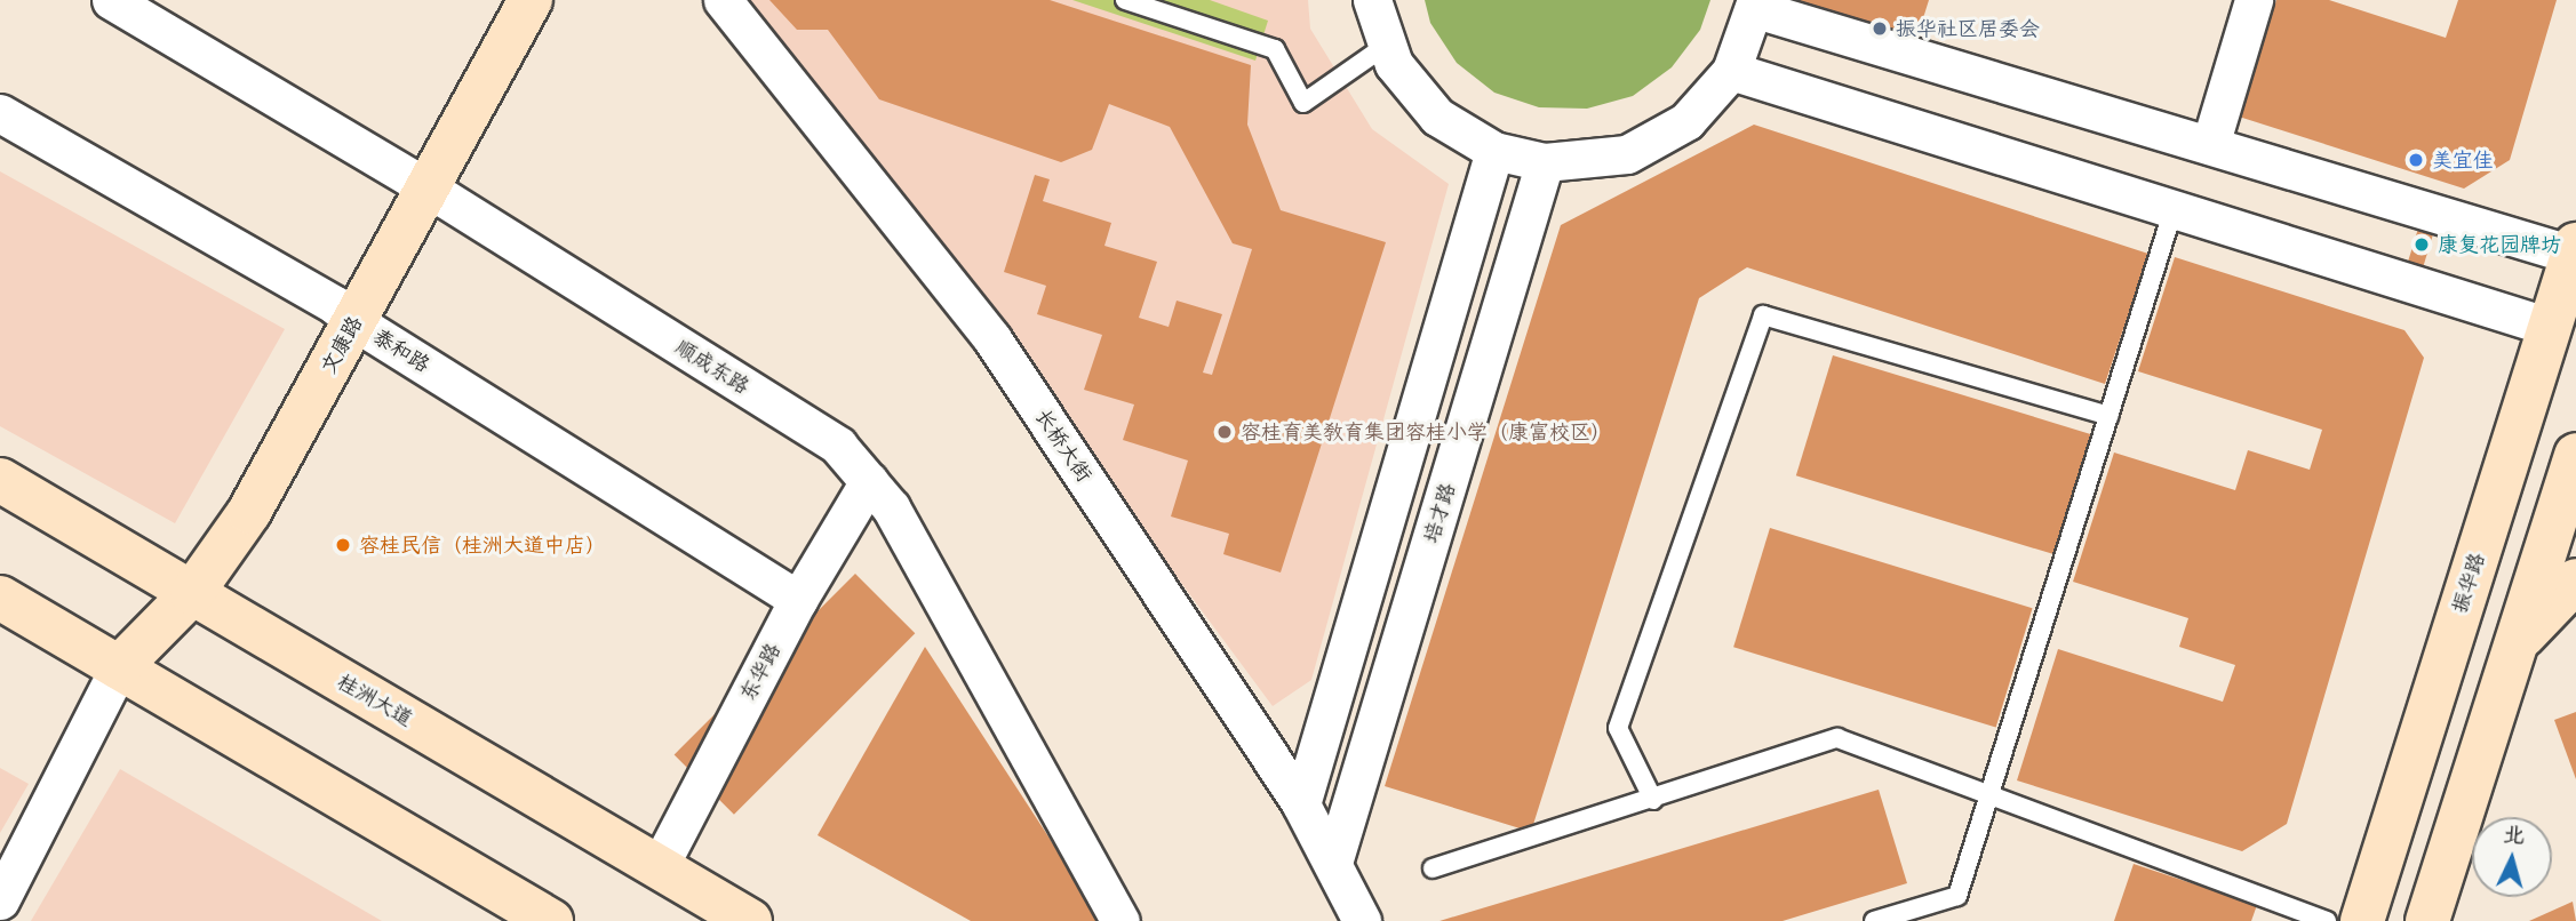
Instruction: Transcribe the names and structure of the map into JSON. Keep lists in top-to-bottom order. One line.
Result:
{"streets":{"main road":["文康路","振华路","桂洲大道"],"street":["泰和路","顺成东路","长桥大街","培才路","东华路"]},"crossings":[["文康路","泰和路"],["文康路","顺成东路"],["文康路","桂洲大道"],["泰和路","东华路"],["顺成东路","东华路"],["长桥大街","培才路"],["东华路","桂洲大道"]],"places":["振华社区居委会","美宜佳","康复花园牌坊","容桂育美教育集团容桂小学（康富校区）","容桂民信（桂洲大道中店）"],"north":"top"}
